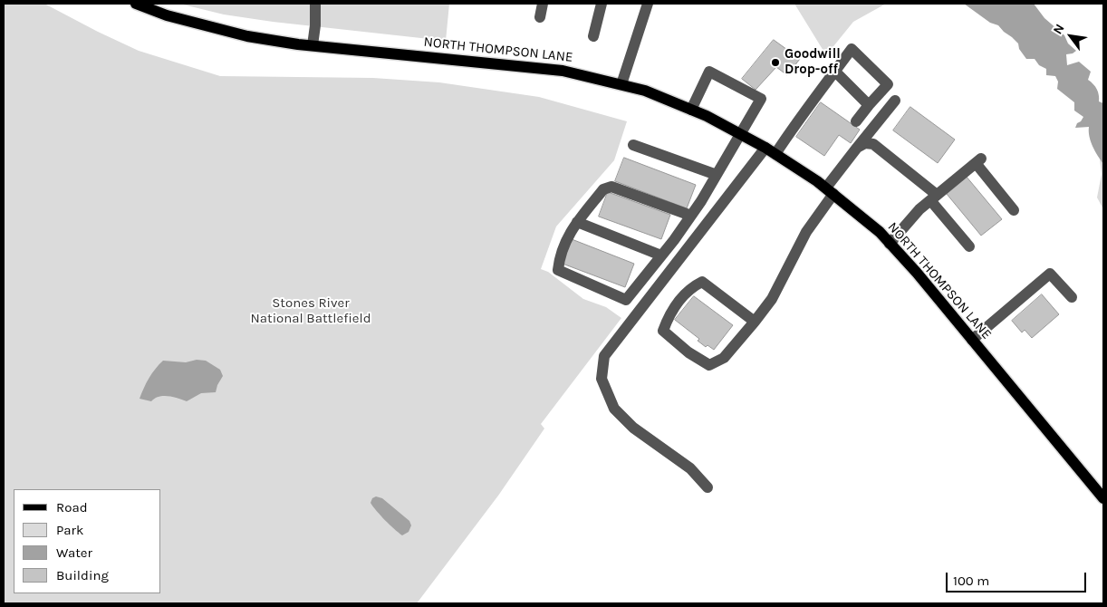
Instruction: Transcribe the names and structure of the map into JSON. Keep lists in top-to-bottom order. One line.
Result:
{"streets":{"main road":["NORTH THOMPSON LANE"]},"parks":["Stones River National Battlefield"],"places":["Goodwill Drop-off"],"legend":["Road","Park","Water","Building"],"scale_bar":"100 m","north":"top left"}
